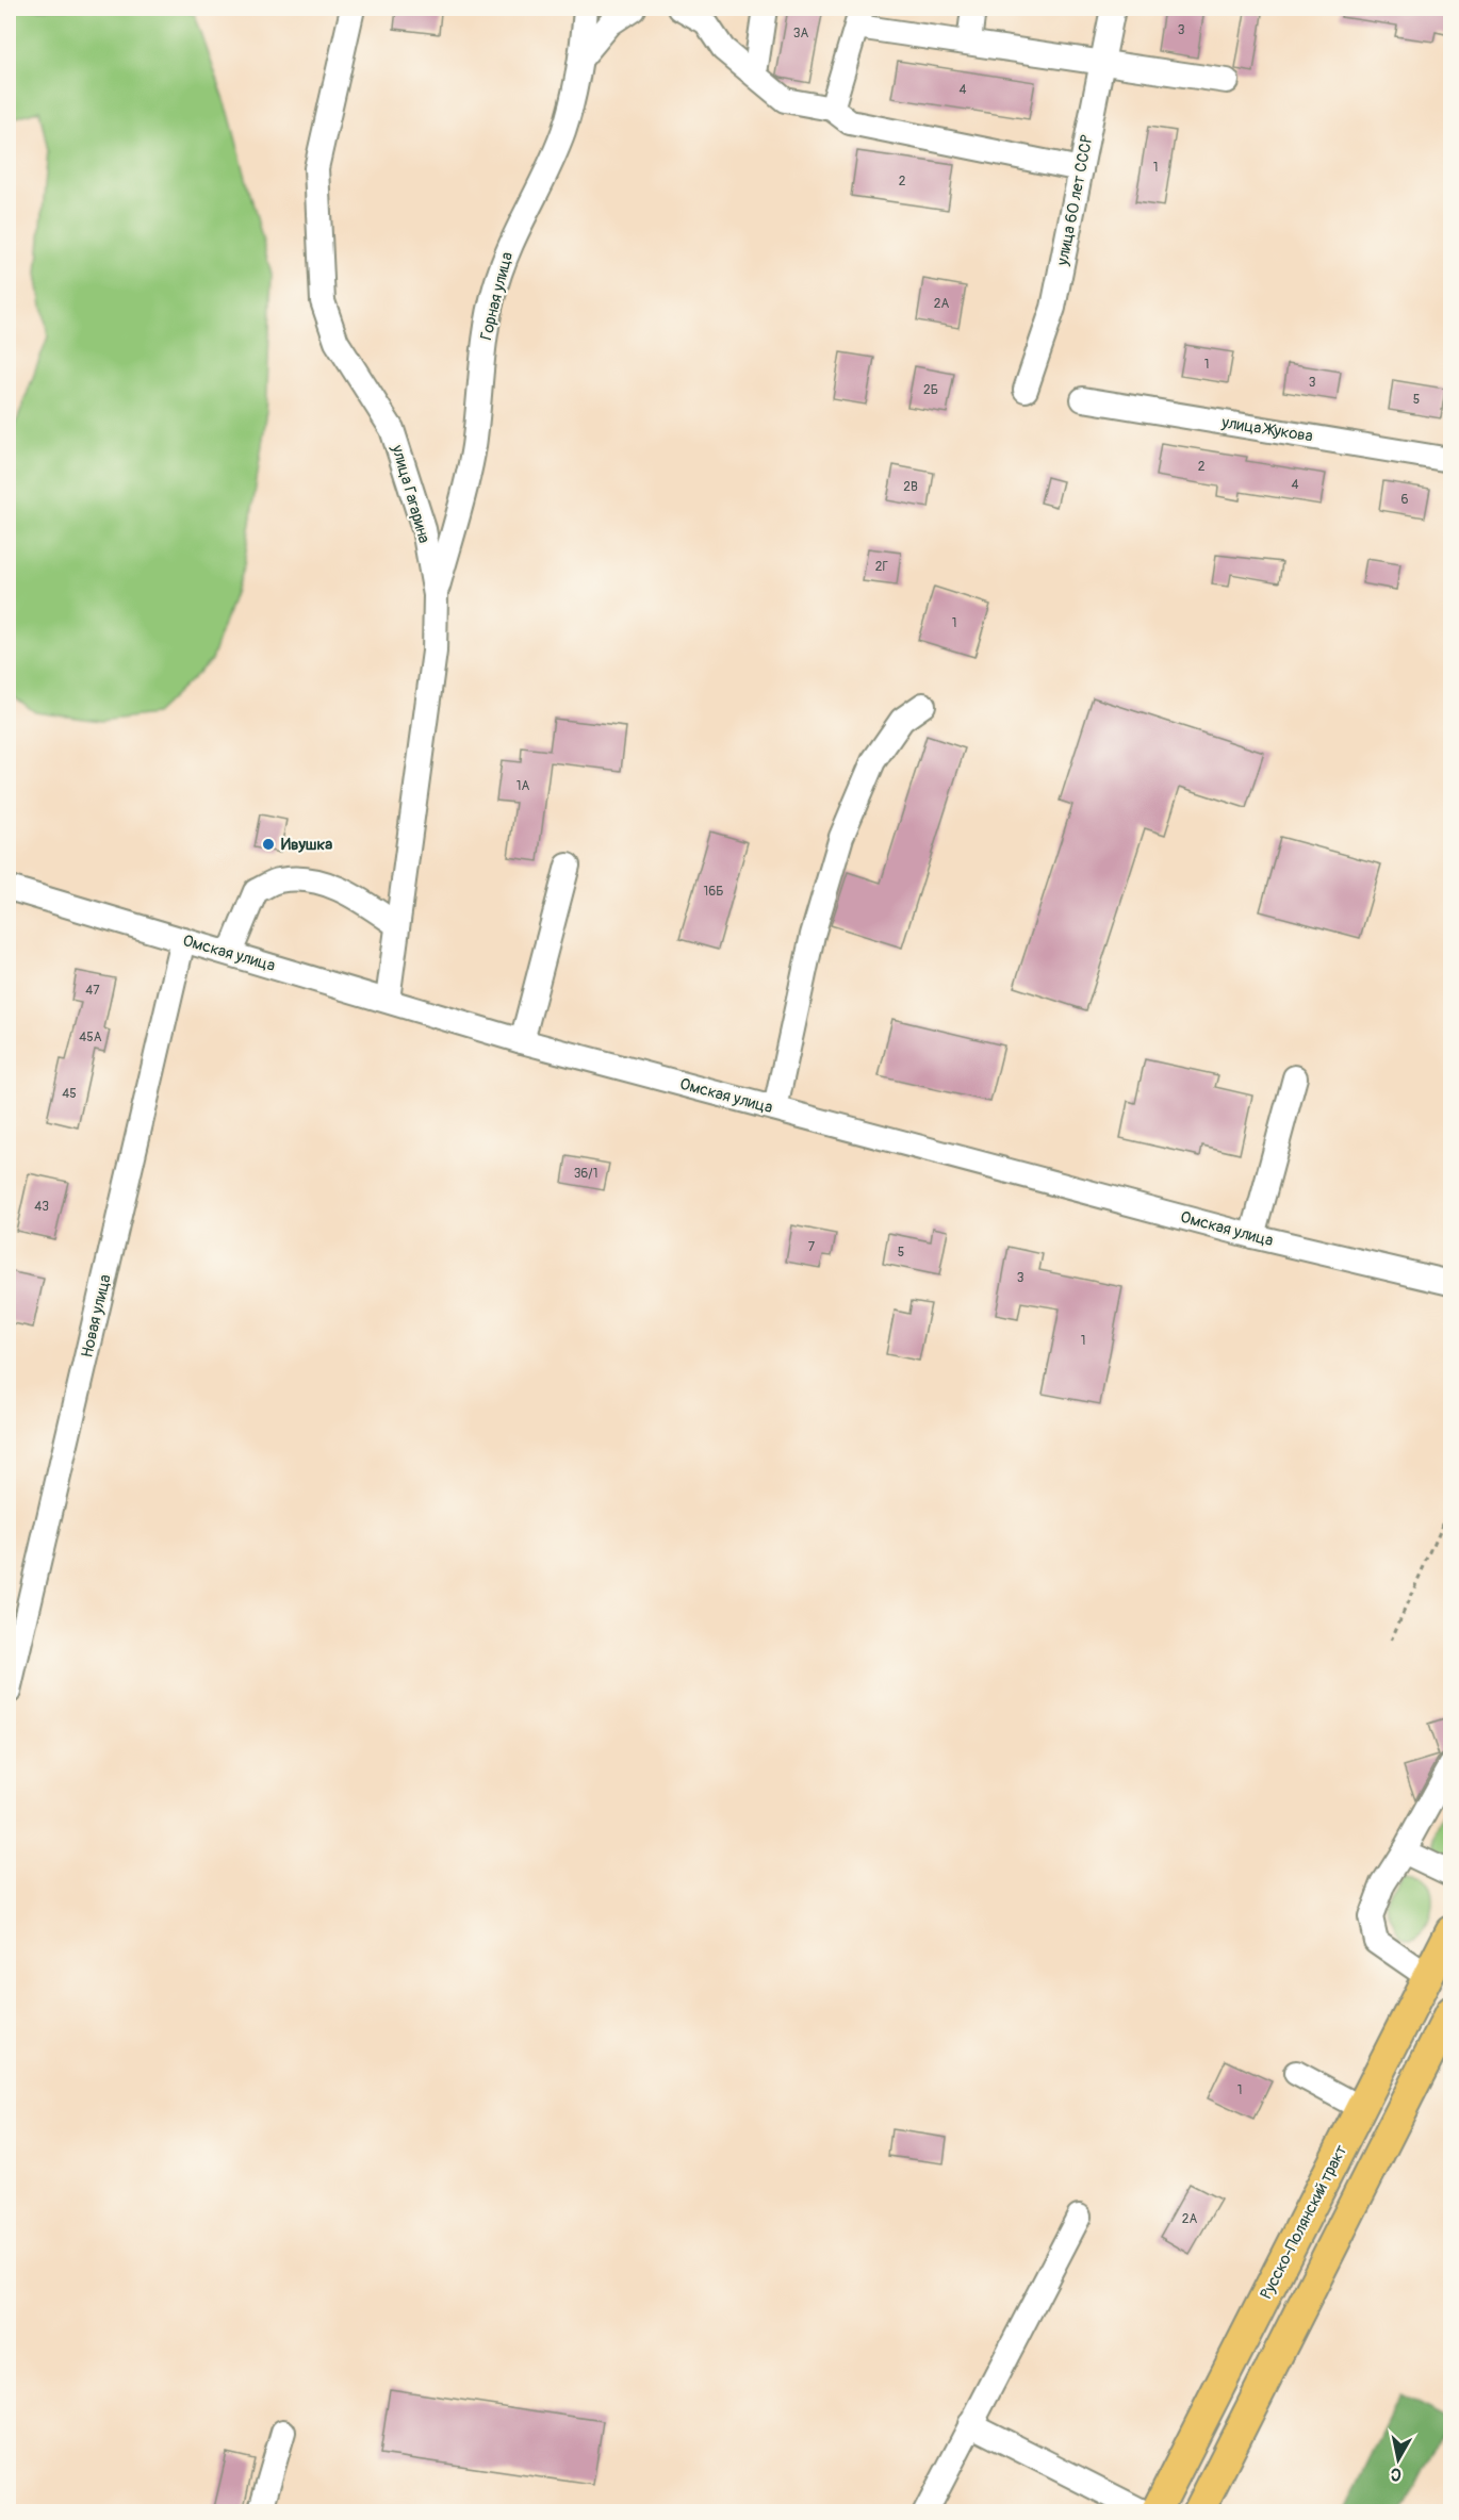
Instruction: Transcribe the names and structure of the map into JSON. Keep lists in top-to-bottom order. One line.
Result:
{"streets":{"main road":["Русско-Полянский тракт"],"street":["улица 60 лет СССР","Горная улица","улица Жукова","улица Гагарина","Омская улица","Новая улица"]},"crossings":[["Горная улица","улица Гагарина"],["улица Гагарина","Омская улица"],["Омская улица","Новая улица"]],"places":["Ивушка"],"house_numbers":["3","3А","4","1","2","2А","1","3","2Б","5","2","4","2В","6","2Г","1","1А","16Б","47","45А","45","36/1","43","7","5","3","1","1","2А"],"north":"bottom"}
